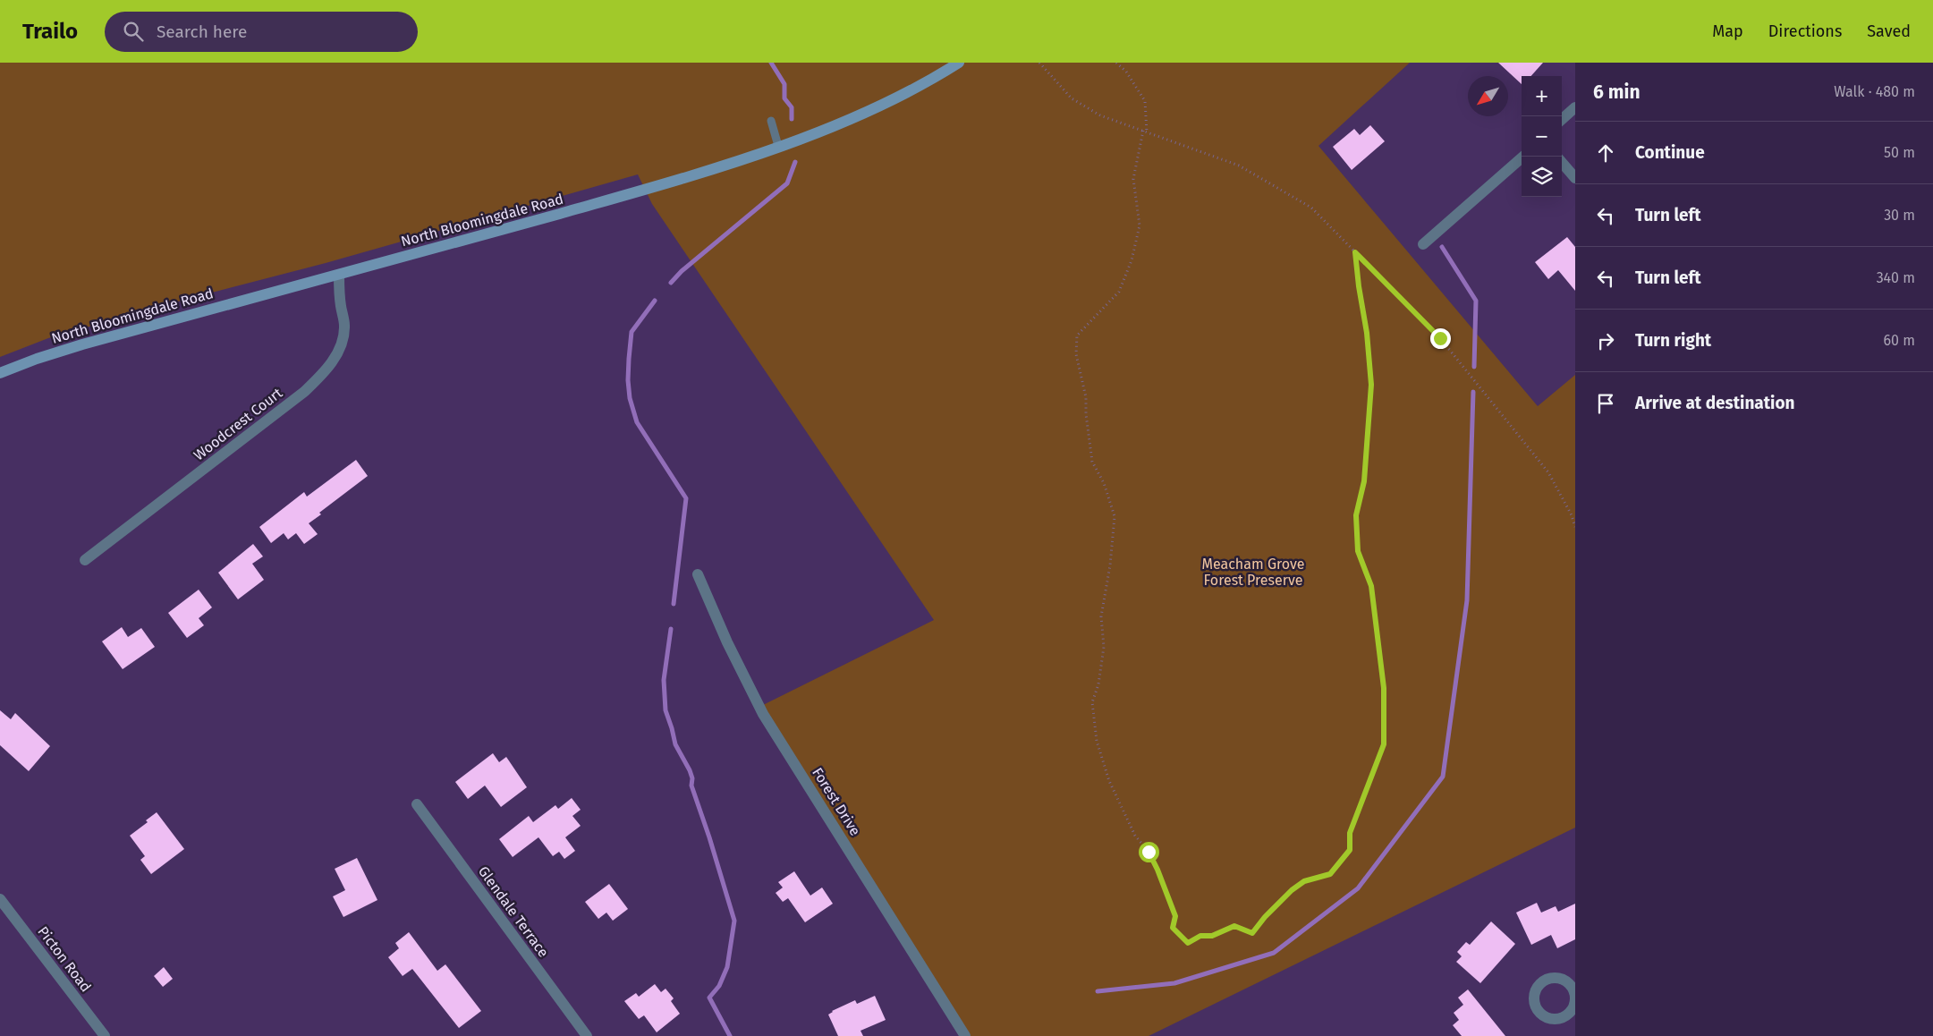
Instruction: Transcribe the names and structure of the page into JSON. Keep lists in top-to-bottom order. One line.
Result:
{"streets":{"main road":["North Bloomingdale Road"],"street":["Woodcrest Court","Forest Drive","Glendale Terrace","Picton Road"]},"crossings":[["North Bloomingdale Road","Woodcrest Court"]],"parks":["Meacham Grove Forest Preserve"],"north":"bottom left","page":{"header":"Trailo","search":"Search here","nav":["Map","Directions","Saved"],"heading":["6 min","Walk · 480 m"],"map_buttons":["+","−"],"list":[["Continue","50 m"],["Turn left","30 m"],["Turn left","340 m"],["Turn right","60 m"],"Arrive at destination"]}}
